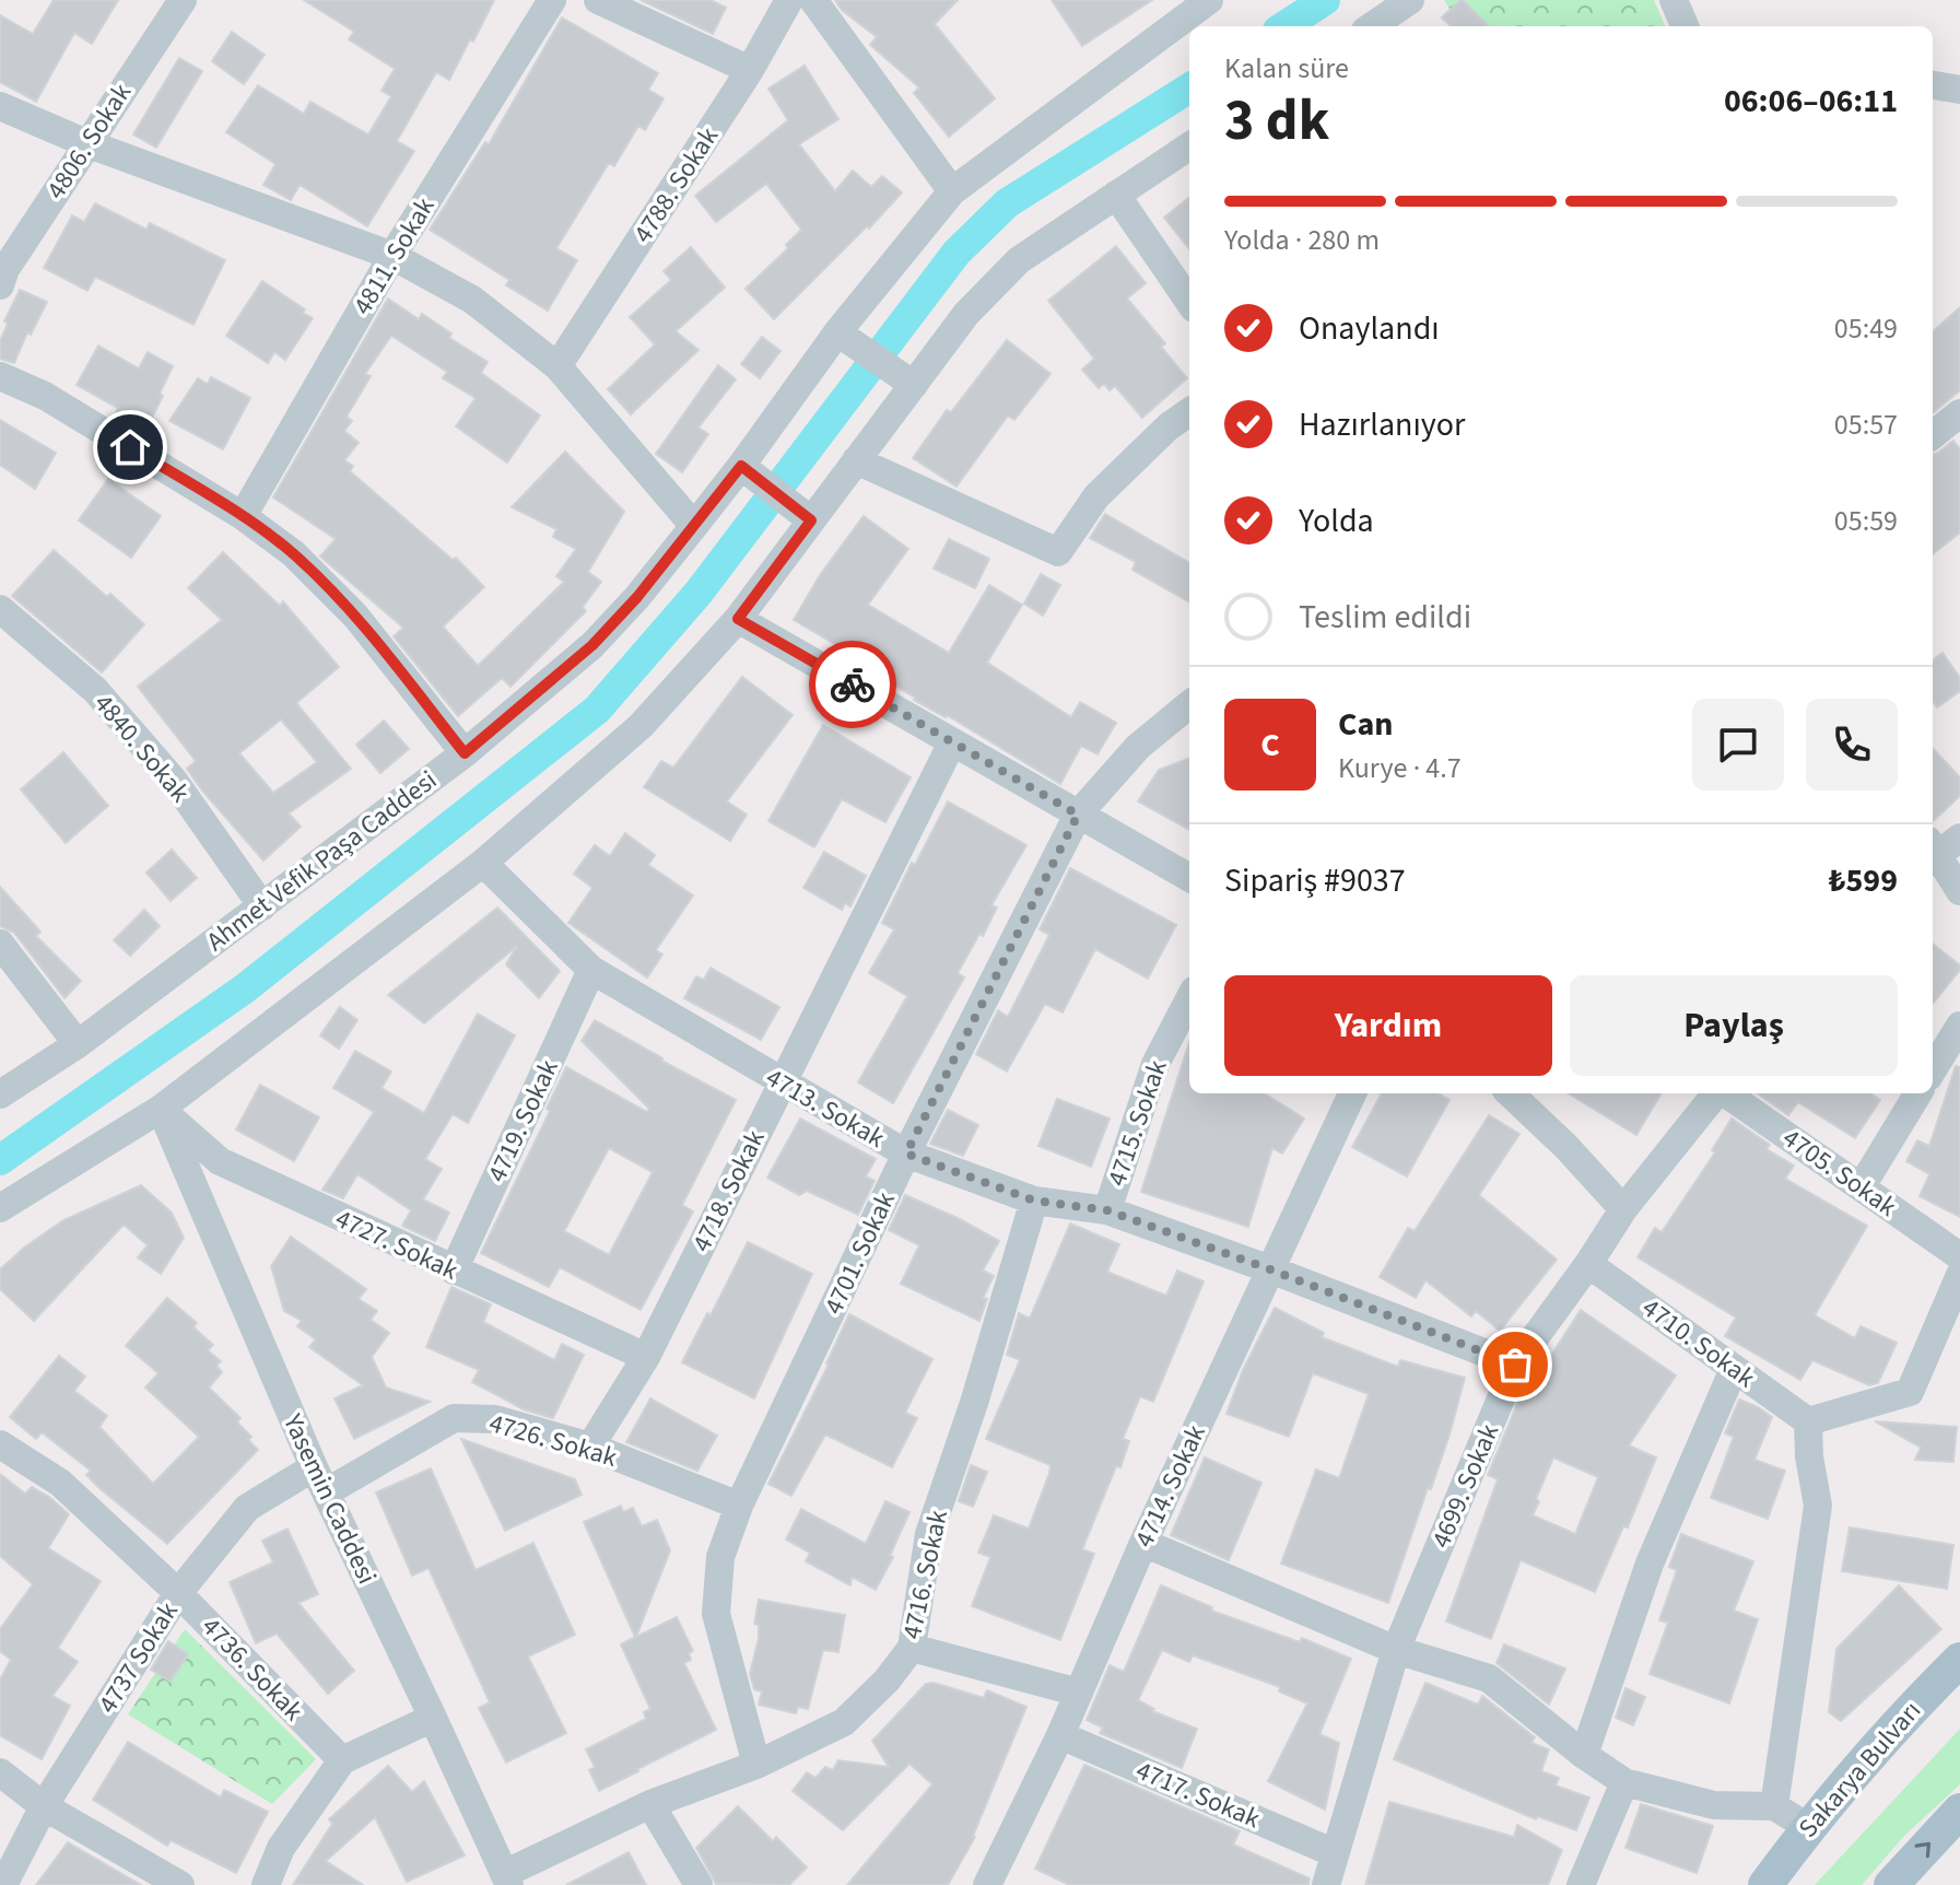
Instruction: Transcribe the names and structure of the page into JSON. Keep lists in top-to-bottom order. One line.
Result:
{"streets":{"main road":["Sakarya Bulvarı"],"street":["4806. Sokak","4788. Sokak","4811. Sokak","4840. Sokak","Ahmet Vefik Paşa Caddesi","4713. Sokak","4719. Sokak","4715. Sokak","4705. Sokak","4718. Sokak","4727. Sokak","4701. Sokak","4710. Sokak","4726. Sokak","4714. Sokak","4699. Sokak","Yasemin Caddesi","4716. Sokak","4737 Sokak","4736. Sokak","4717. Sokak"]},"crossings":[["4840. Sokak","Ahmet Vefik Paşa Caddesi"],["4713. Sokak","4719. Sokak"],["4713. Sokak","4715. Sokak"],["4713. Sokak","4718. Sokak"],["4713. Sokak","4701. Sokak"],["4713. Sokak","4714. Sokak"],["4713. Sokak","4699. Sokak"],["4713. Sokak","4716. Sokak"],["4719. Sokak","4727. Sokak"],["4718. Sokak","4727. Sokak"],["4718. Sokak","4726. Sokak"],["4727. Sokak","Yasemin Caddesi"],["4701. Sokak","4726. Sokak"],["4701. Sokak","4716. Sokak"],["4710. Sokak","4699. Sokak"],["4726. Sokak","Yasemin Caddesi"],["4726. Sokak","4737 Sokak"],["4714. Sokak","4717. Sokak"],["4699. Sokak","4717. Sokak"],["Yasemin Caddesi","4716. Sokak"],["Yasemin Caddesi","4737 Sokak"],["4737 Sokak","4736. Sokak"]],"page":{"heading":["3 dk","Kalan süre","06:06–06:11"],"panel":["Can","Kurye · 4.7","Sipariş #9037","₺599"],"bar":"Yolda · 280 m","list":[["Onaylandı","05:49"],["Hazırlanıyor","05:57"],["Yolda","05:59"],"Teslim edildi"],"round":"C","buttons":["Yardım","Paylaş"]}}
